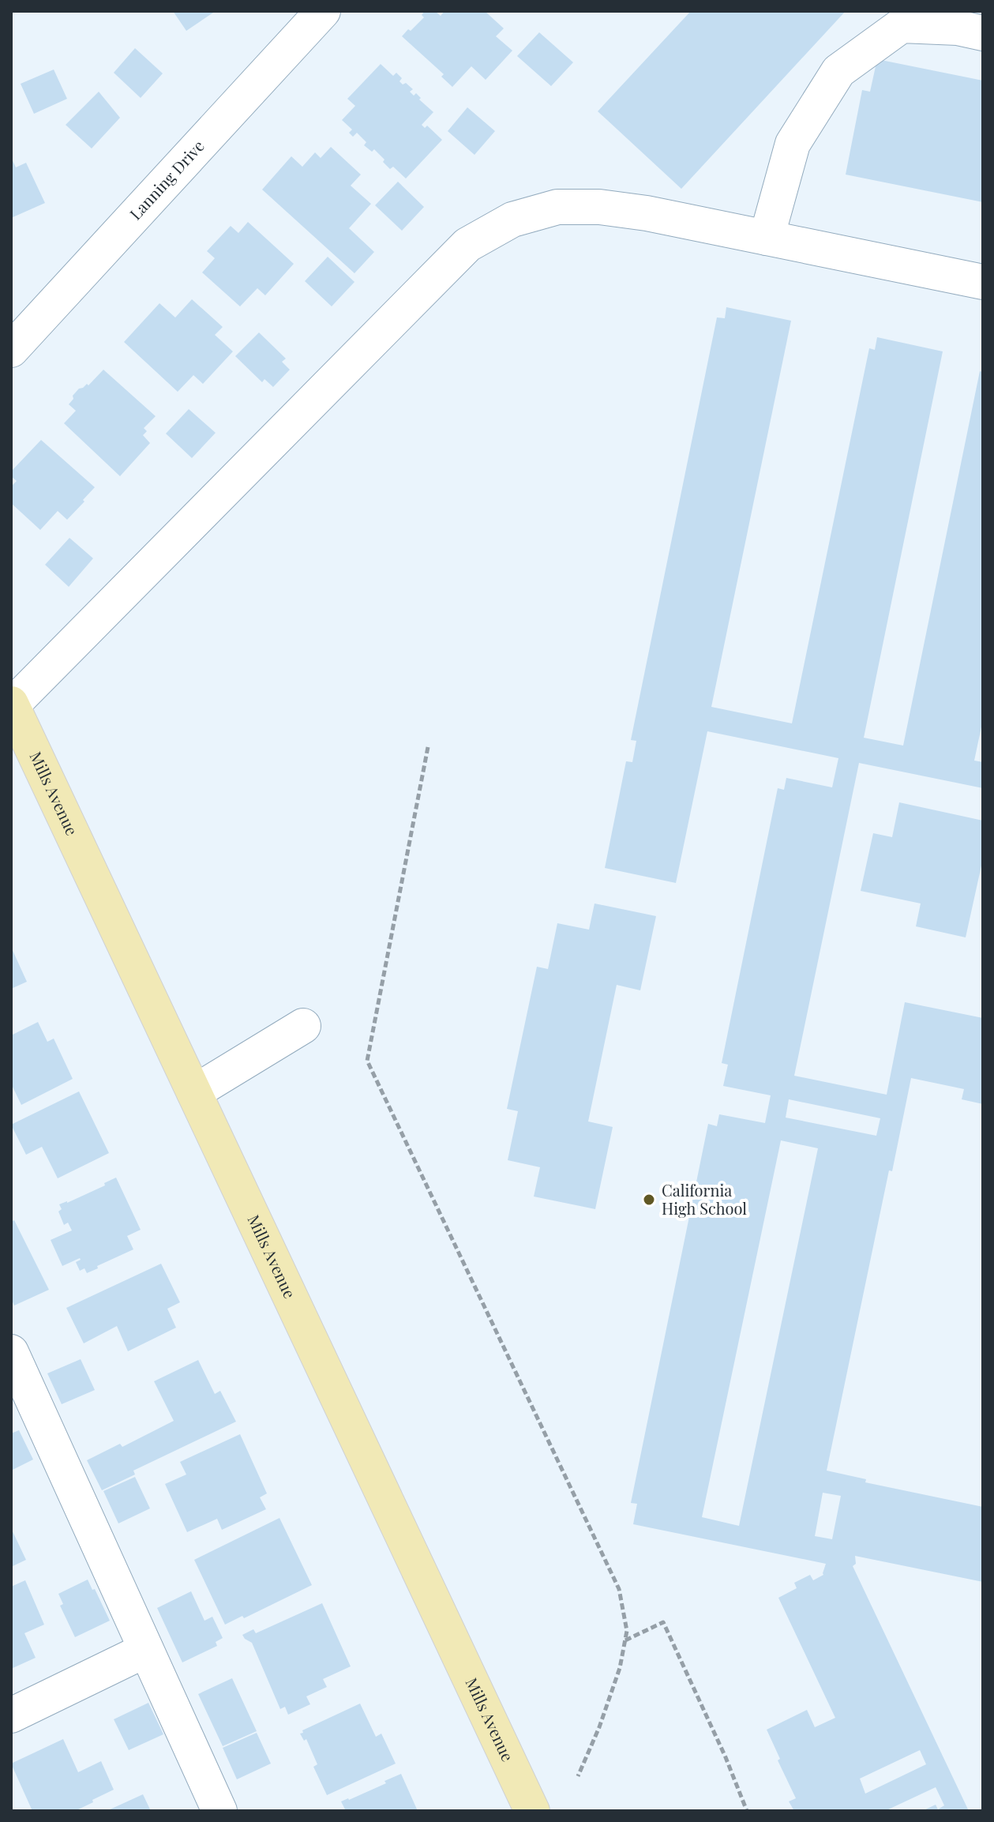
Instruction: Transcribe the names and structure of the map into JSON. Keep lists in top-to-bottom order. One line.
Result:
{"streets":{"main road":["Mills Avenue"],"street":["Lanning Drive"]},"places":["California High School"]}
